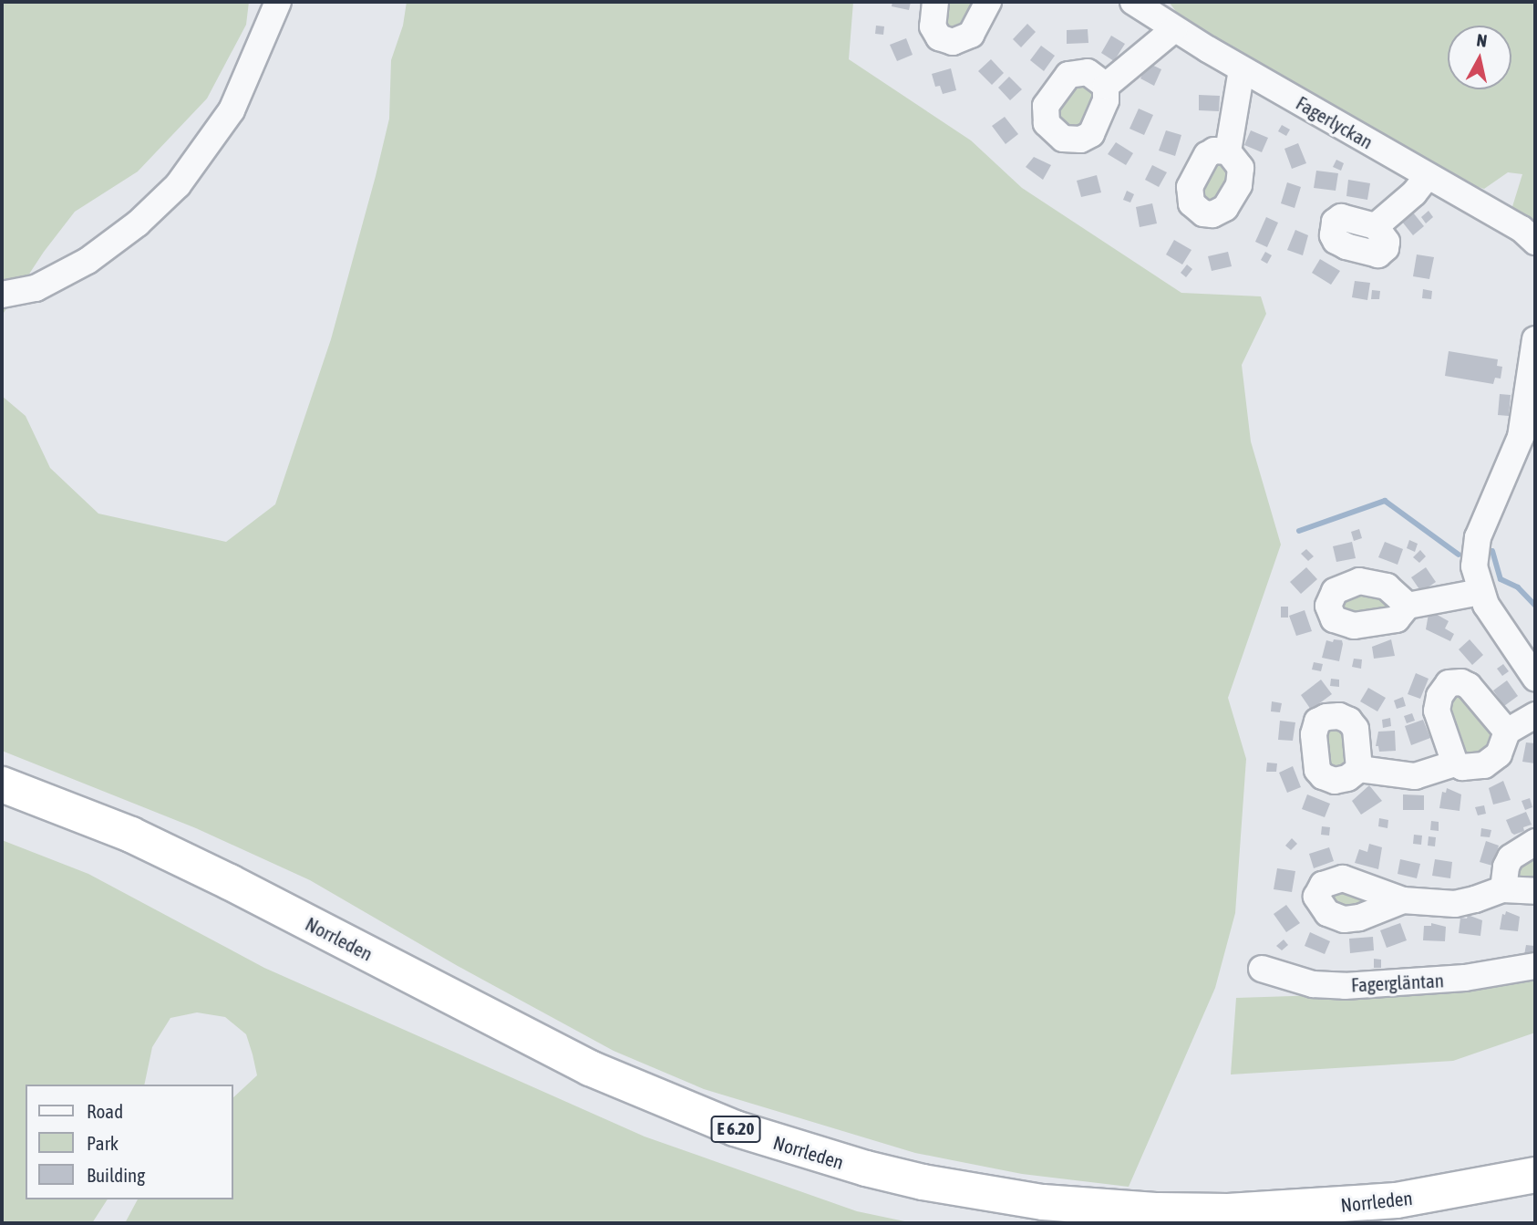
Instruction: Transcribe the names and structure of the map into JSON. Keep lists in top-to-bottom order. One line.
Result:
{"streets":{"highway":["Norrleden","E 6.20"],"street":["Fagerlyckan","Fagergläntan"]},"legend":["Road","Park","Building"],"north":"top"}
